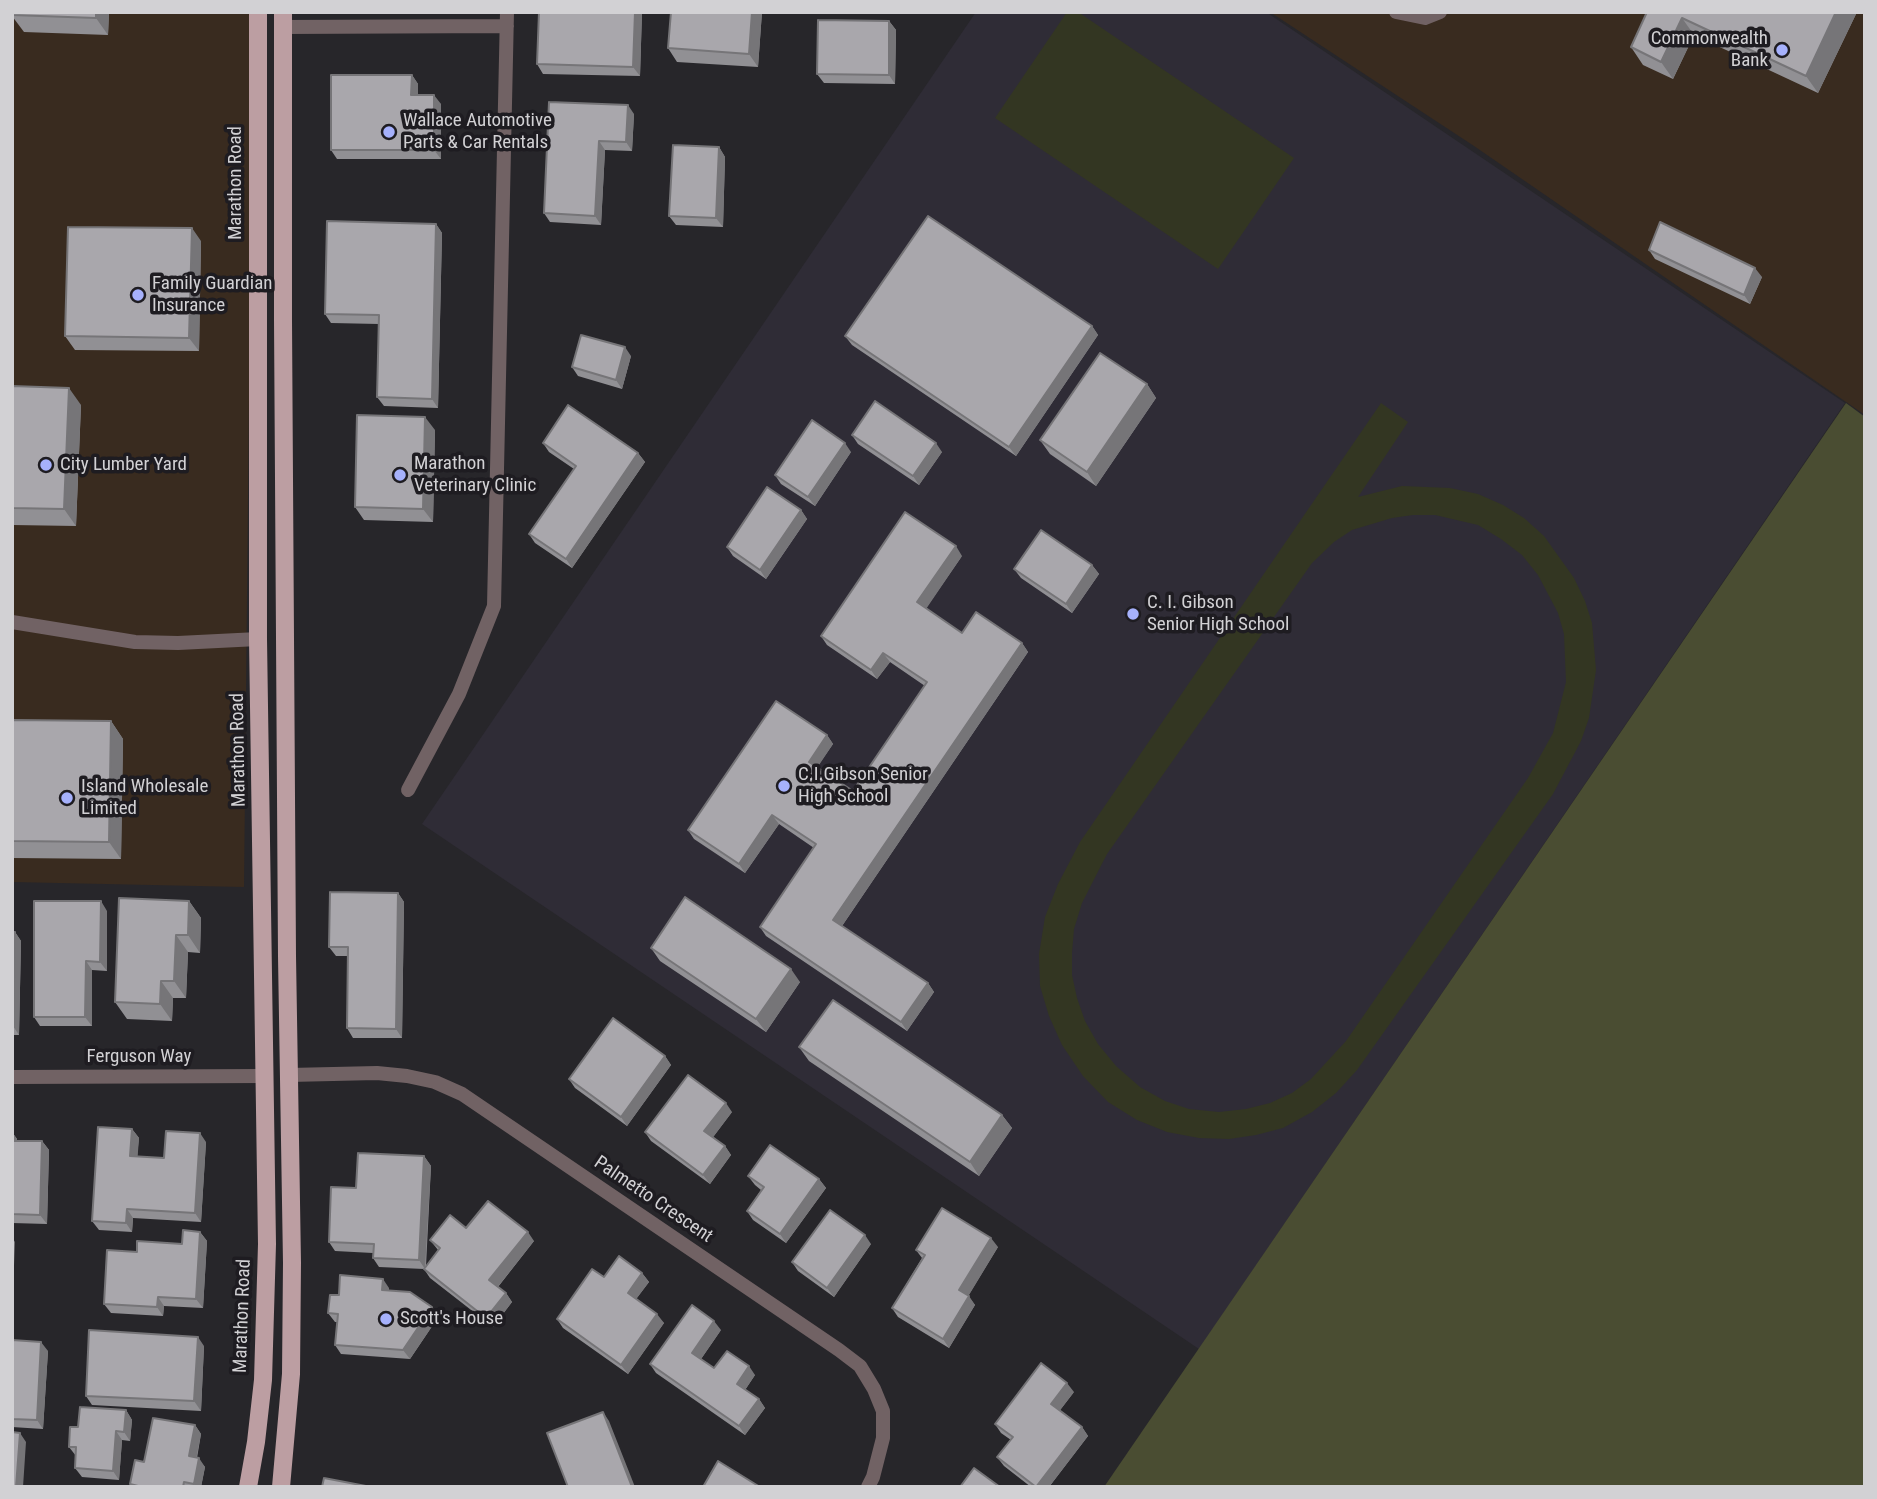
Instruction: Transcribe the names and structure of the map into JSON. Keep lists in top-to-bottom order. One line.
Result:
{"streets":{"main road":["Marathon Road"],"street":["Ferguson Way","Palmetto Crescent"]},"crossings":[["Marathon Road","Ferguson Way"]],"places":["Commonwealth Bank","Wallace Automotive Parts & Car Rentals","Family Guardian Insurance","City Lumber Yard","Marathon Veterinary Clinic","C. I. Gibson Senior High School","C.I.Gibson Senior High School","Island Wholesale Limited","Scott's House"]}
